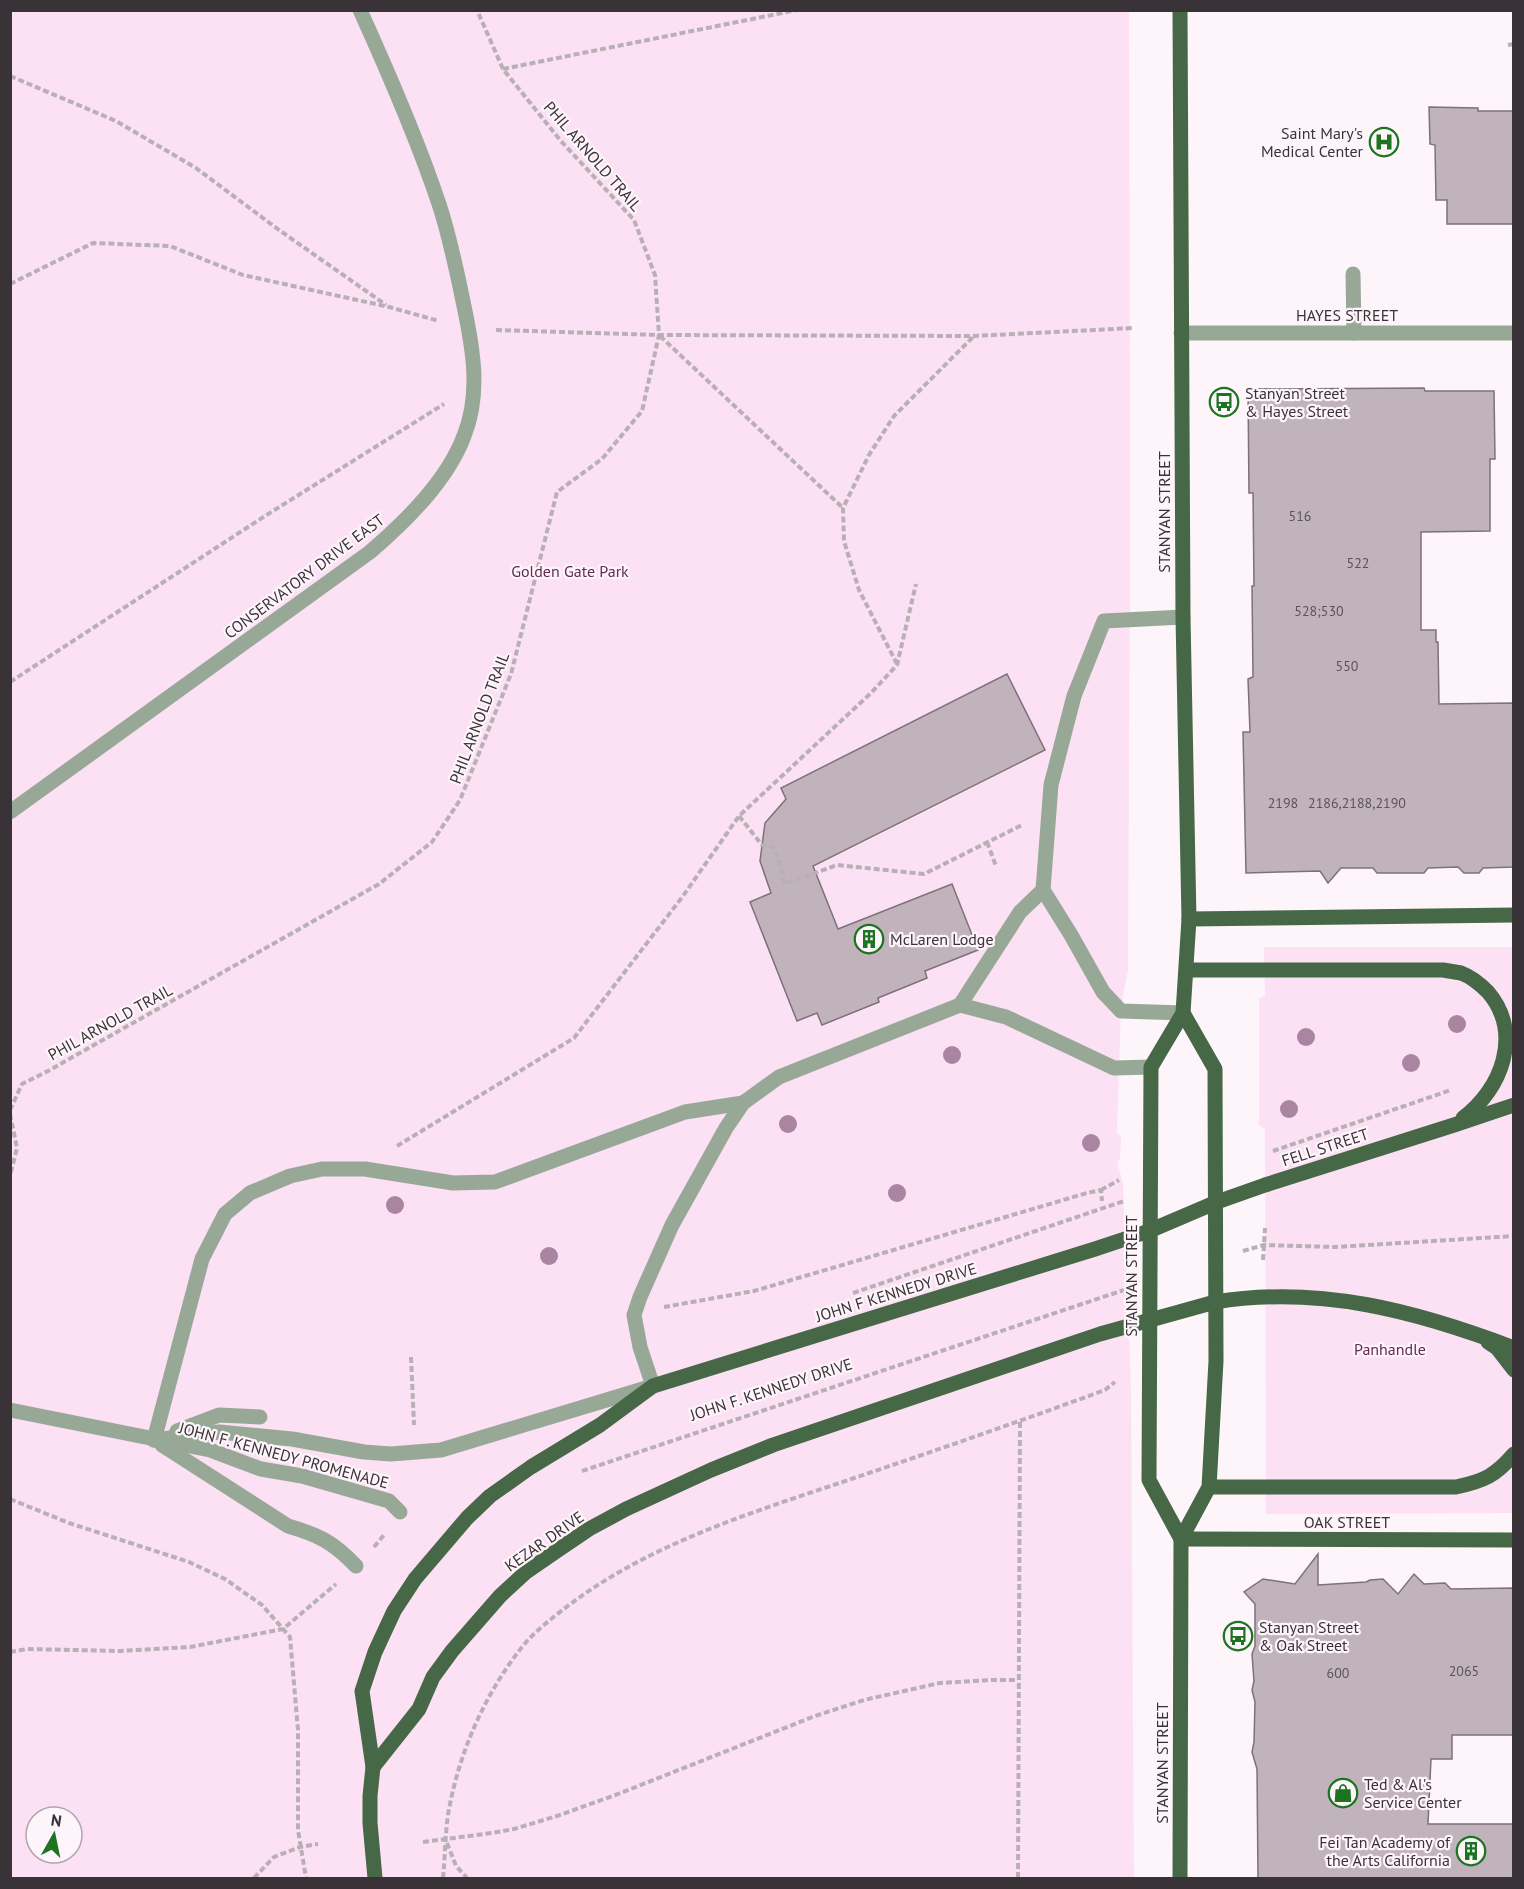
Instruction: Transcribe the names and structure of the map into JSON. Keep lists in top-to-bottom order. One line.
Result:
{"streets":{"main road":["STANYAN STREET","FELL STREET","JOHN F KENNEDY DRIVE","OAK STREET","KEZAR DRIVE"],"street":["HAYES STREET","CONSERVATORY DRIVE EAST","JOHN F. KENNEDY PROMENADE"],"path":["PHIL ARNOLD TRAIL","JOHN F. KENNEDY DRIVE"]},"crossings":[["HAYES STREET","STANYAN STREET"],["STANYAN STREET","FELL STREET"],["STANYAN STREET","JOHN F KENNEDY DRIVE"],["STANYAN STREET","OAK STREET"],["STANYAN STREET","KEZAR DRIVE"],["FELL STREET","JOHN F KENNEDY DRIVE"],["JOHN F KENNEDY DRIVE","JOHN F. KENNEDY PROMENADE"]],"parks":["Golden Gate Park","Panhandle"],"places":{"hospital":["Saint Mary's Medical Center"],"bus stop":["Stanyan Street & Hayes Street","Stanyan Street & Oak Street"],"building":["McLaren Lodge","Fei Tan Academy of the Arts California"],"shop":["Ted & Al's Service Center"]},"house_numbers":["516","522","528;530","550","2198","2186,2188,2190","2065","600"],"north":"top"}
